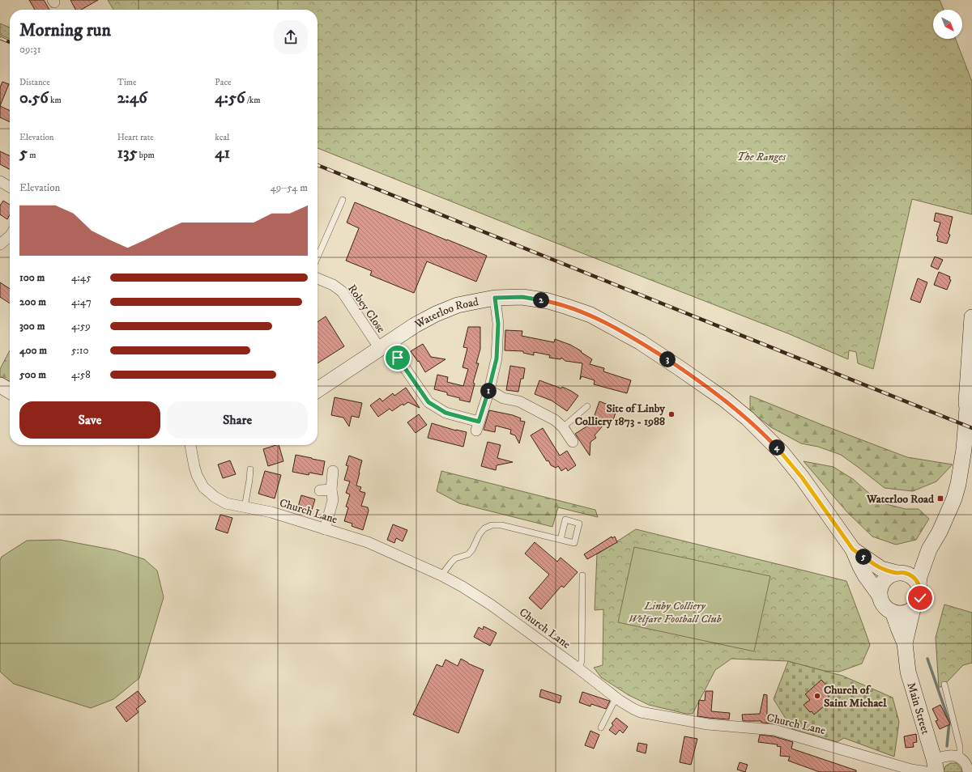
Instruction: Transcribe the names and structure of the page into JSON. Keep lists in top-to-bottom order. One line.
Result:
{"streets":{"street":["Robey Close","Waterloo Road","Church Lane","Main Street"]},"crossings":[["Robey Close","Waterloo Road"],["Church Lane","Main Street"]],"parks":["The Ranges","Linby Colliery Welfare Football Club"],"places":{"other":["Site of Linby Colliery 1873 - 1988","Church of Saint Michael"],"transit":["Waterloo Road"]},"north":"bottom right","page":{"heading":["Morning run","09:31"],"stats":[["Distance","0.56 km"],["Time","2:46"],["Pace","4:56 /km"],["Elevation","5 m"],["Heart rate","135 bpm"],["kcal","41"]],"chart":["Elevation","49–54 m"],"list":[{"name":"100 m","note":"4:45"},{"name":"200 m","note":"4:47"},{"name":"300 m","note":"4:59"},{"name":"400 m","note":"5:10"},{"name":"500 m","note":"4:58"}],"pins":["2","3","1","4","5"],"buttons":["Save","Share"]}}
